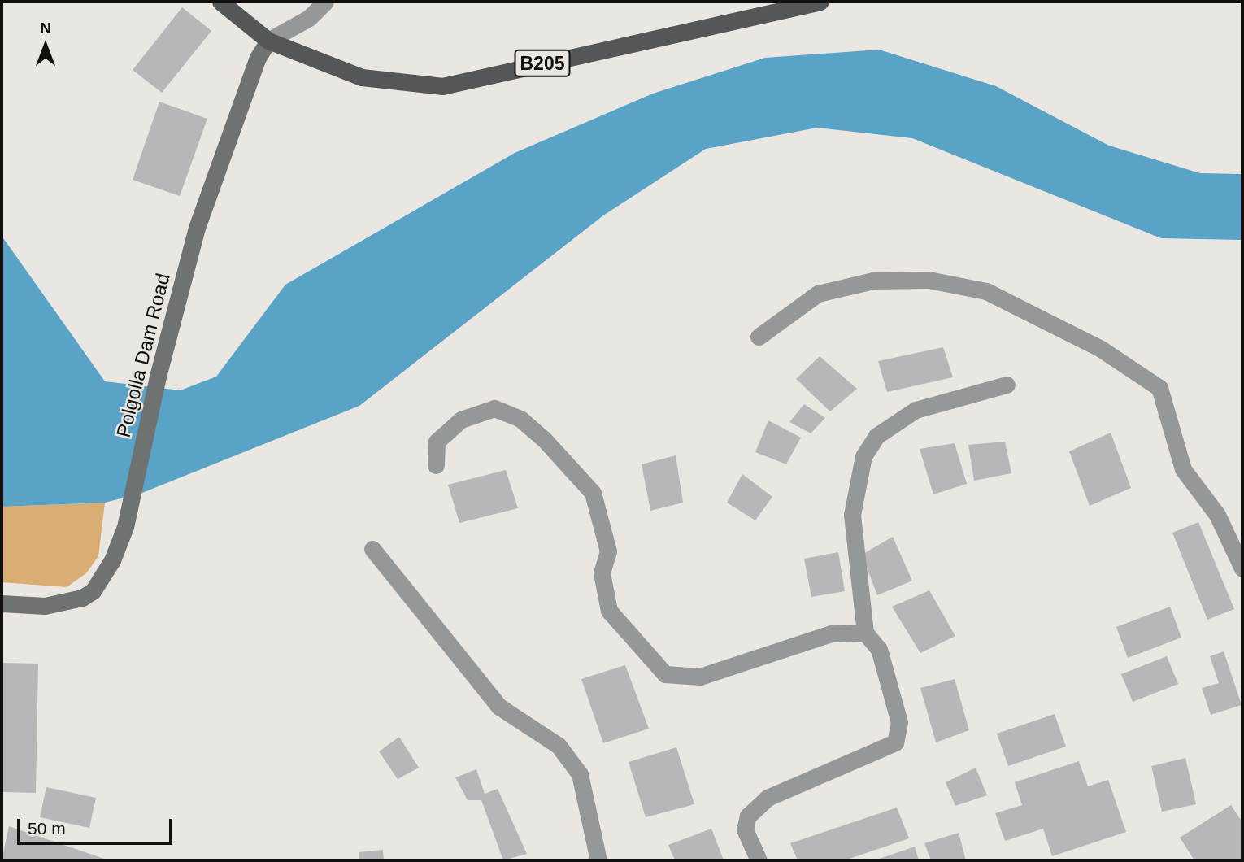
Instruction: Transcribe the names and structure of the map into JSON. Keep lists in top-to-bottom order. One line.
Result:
{"streets":{"main road":["B205","Polgolla Dam Road"]},"crossings":[["B205","Polgolla Dam Road"]],"scale_bar":"50 m","north":"top"}
